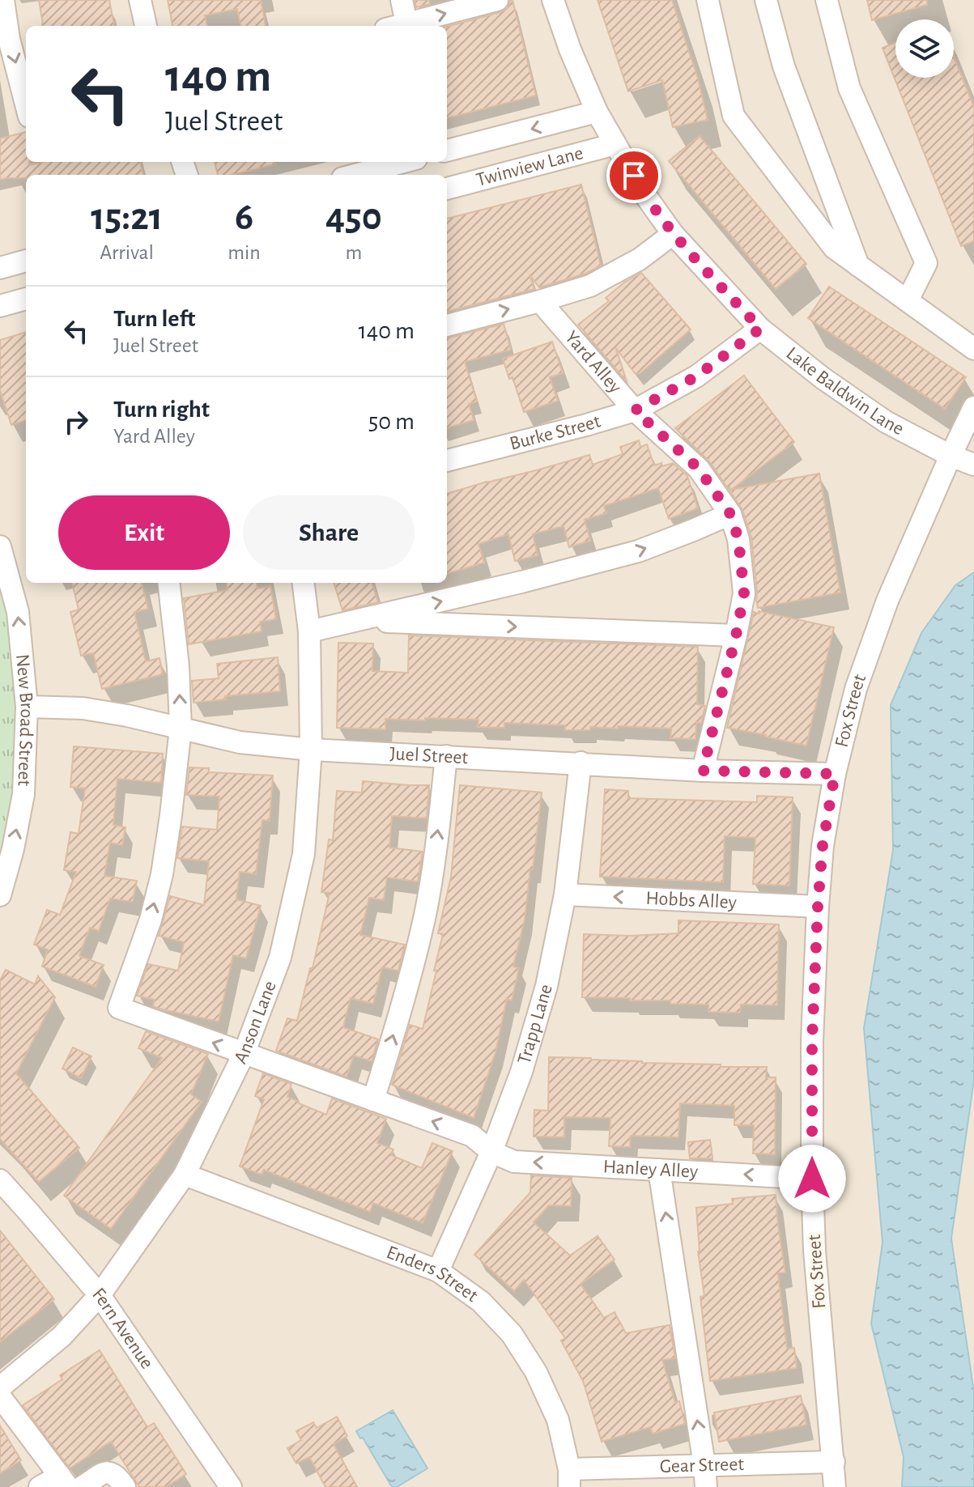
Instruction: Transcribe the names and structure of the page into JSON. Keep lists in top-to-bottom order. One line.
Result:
{"streets":{"street":["Twinview Lane","Yard Alley","Lake Baldwin Lane","Burke Street","Fox Street","New Broad Street","Juel Street","Hobbs Alley","Anson Lane","Trapp Lane","Hanley Alley","Enders Street","Fern Avenue","Gear Street"]},"crossings":[["Twinview Lane","Lake Baldwin Lane"],["Yard Alley","Burke Street"],["Yard Alley","Juel Street"],["Lake Baldwin Lane","Burke Street"],["Lake Baldwin Lane","Fox Street"],["Fox Street","Juel Street"],["Fox Street","Hobbs Alley"],["Fox Street","Hanley Alley"],["Fox Street","Gear Street"],["New Broad Street","Juel Street"],["Juel Street","Anson Lane"],["Juel Street","Trapp Lane"],["Juel Street","Hanley Alley"],["Hobbs Alley","Trapp Lane"],["Anson Lane","Hanley Alley"],["Anson Lane","Enders Street"],["Anson Lane","Fern Avenue"],["Trapp Lane","Hanley Alley"],["Trapp Lane","Enders Street"],["Enders Street","Gear Street"]],"one_way":["Hobbs Alley"],"page":{"turn":["140 m","Juel Street"],"eta":["15:21","Arrival","6","min","450","m"],"list":[{"name":"Turn left","note":"Juel Street","value":"140 m"},{"name":"Turn right","note":"Yard Alley","value":"50 m"}],"buttons":["Exit","Share"]}}
